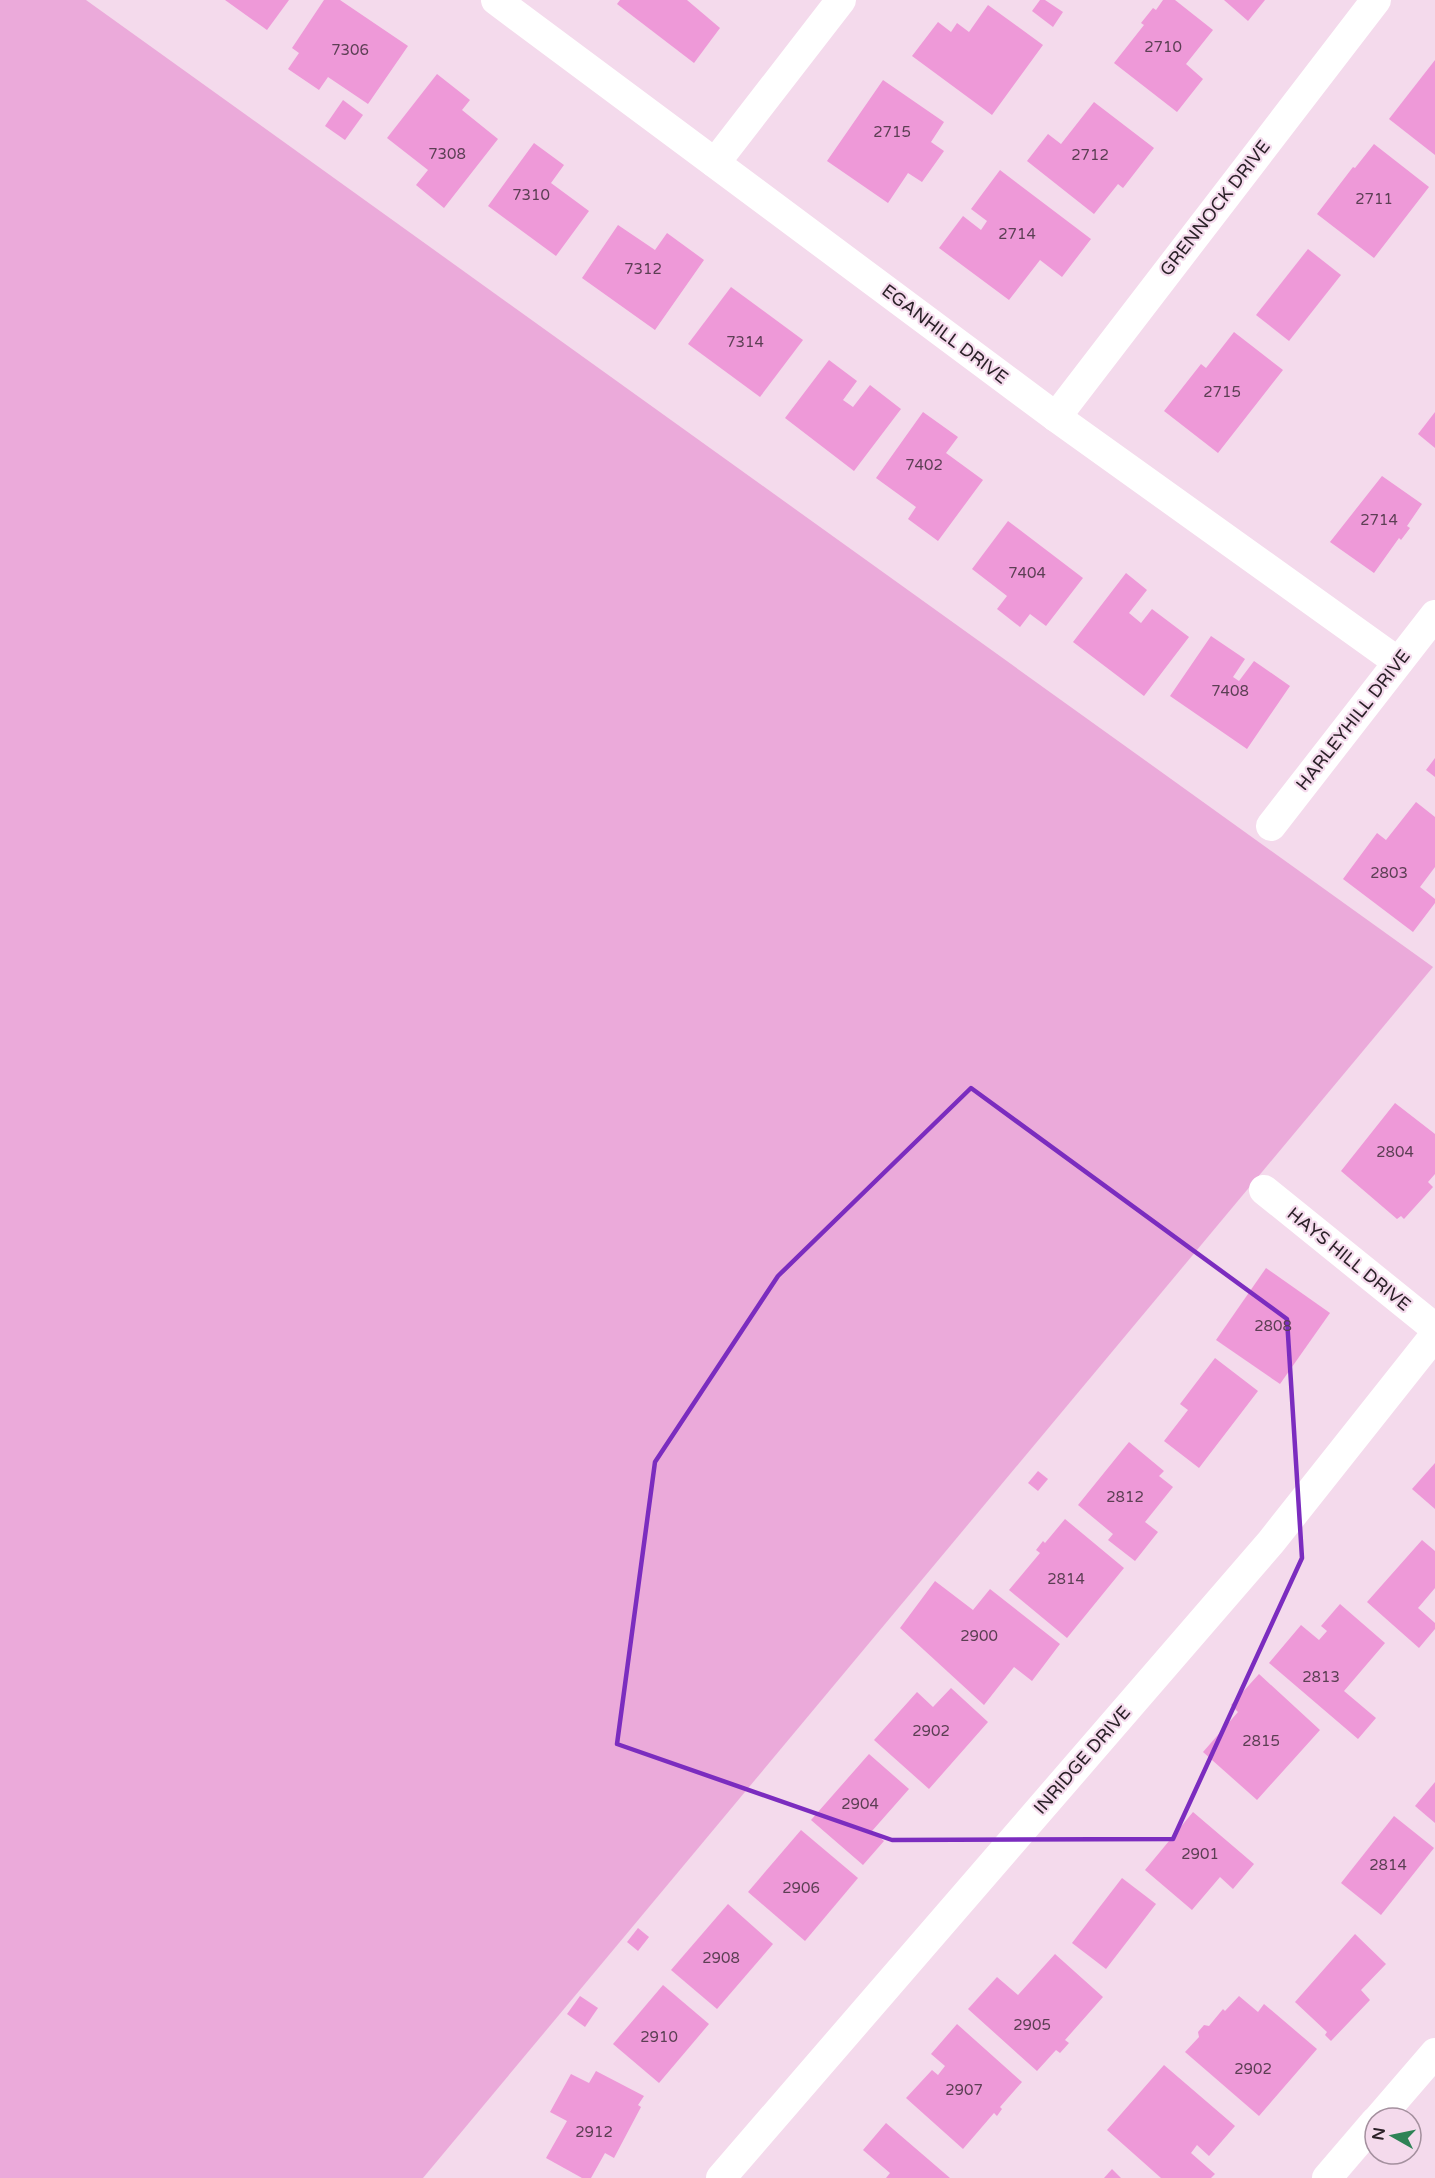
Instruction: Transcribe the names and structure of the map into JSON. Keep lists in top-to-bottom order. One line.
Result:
{"streets":{"street":["GRENNOCK DRIVE","EGANHILL DRIVE","HARLEYHILL DRIVE","HAYS HILL DRIVE","INRIDGE DRIVE"]},"crossings":[["GRENNOCK DRIVE","EGANHILL DRIVE"],["EGANHILL DRIVE","HARLEYHILL DRIVE"]],"house_numbers":["2710","7306","2715","7308","2712","7310","2711","2714","7312","7314","2715","7402","2714","7404","7408","2803","2804","2808","2812","2814","2900","2813","2902","2815","2904","2901","2814","2906","2908","2905","2910","2902","2907","2912"],"north":"left"}
